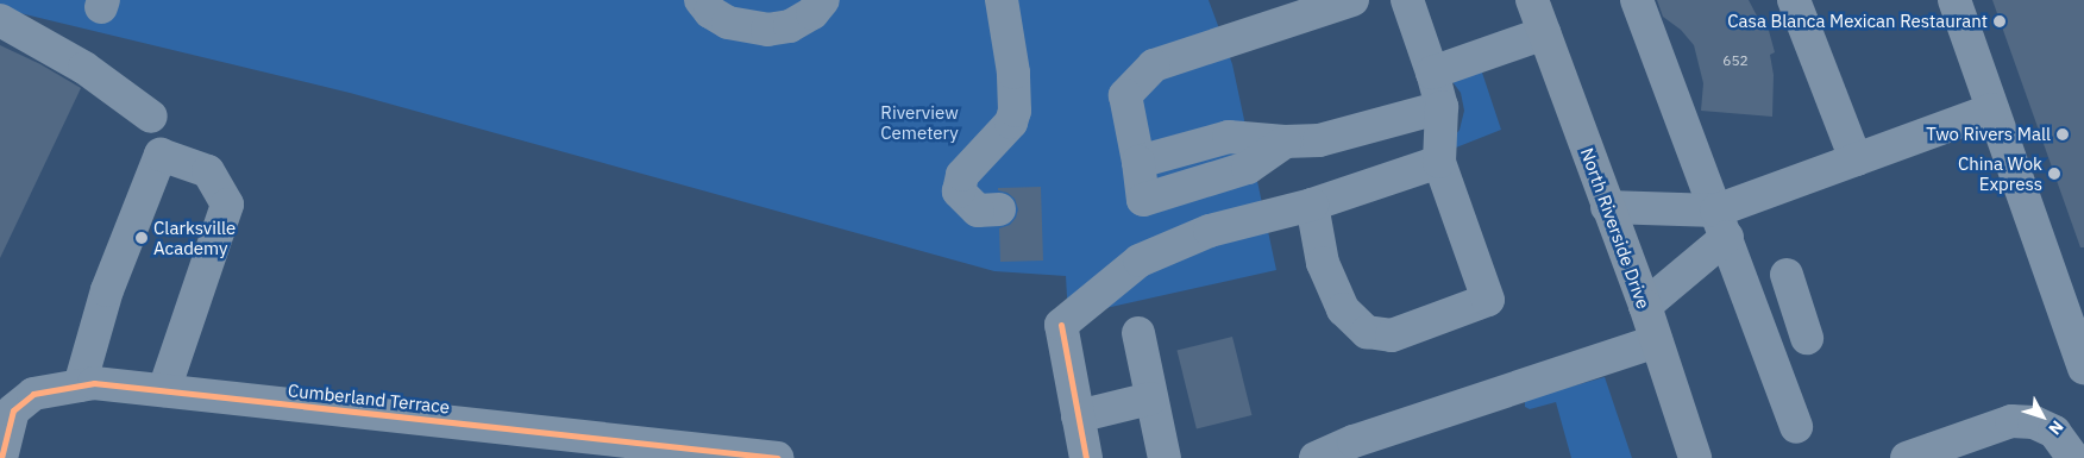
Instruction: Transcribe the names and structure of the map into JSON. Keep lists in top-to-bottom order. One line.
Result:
{"streets":{"highway":["North Riverside Drive"],"street":["Cumberland Terrace"]},"parks":["Riverview Cemetery"],"places":["Casa Blanca Mexican Restaurant","Two Rivers Mall","China Wok Express","Clarksville Academy"],"house_numbers":["652"],"north":"bottom right"}
